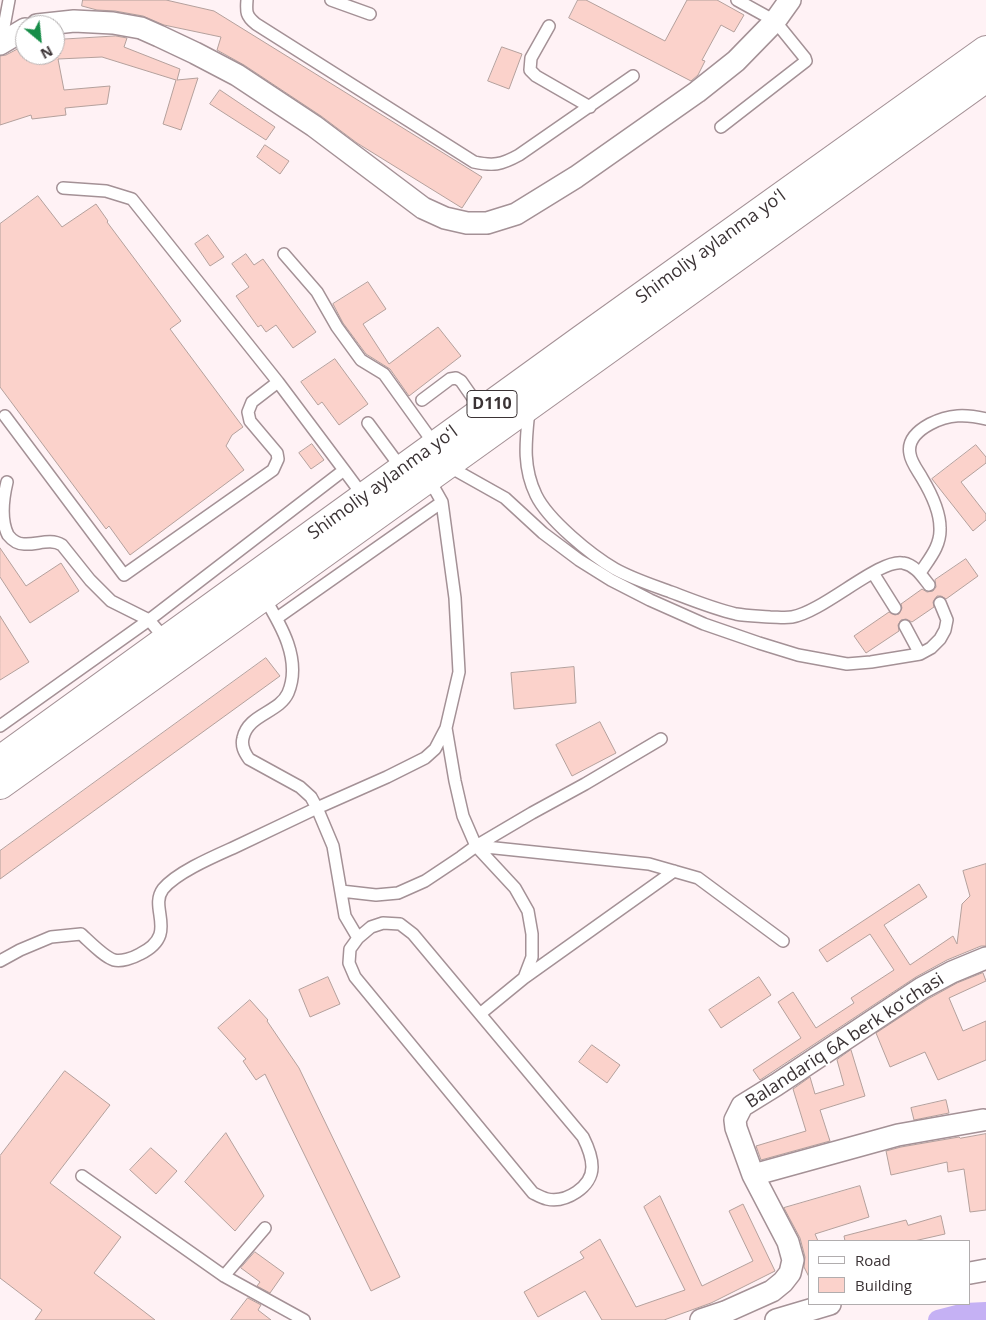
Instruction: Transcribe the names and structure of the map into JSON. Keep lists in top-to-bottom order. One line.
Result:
{"streets":{"main road":["Shimoliy aylanma yoʻl","D110"],"street":["Balandariq 6A berk koʻchasi"]},"legend":["Road","Building"],"north":"bottom right"}
